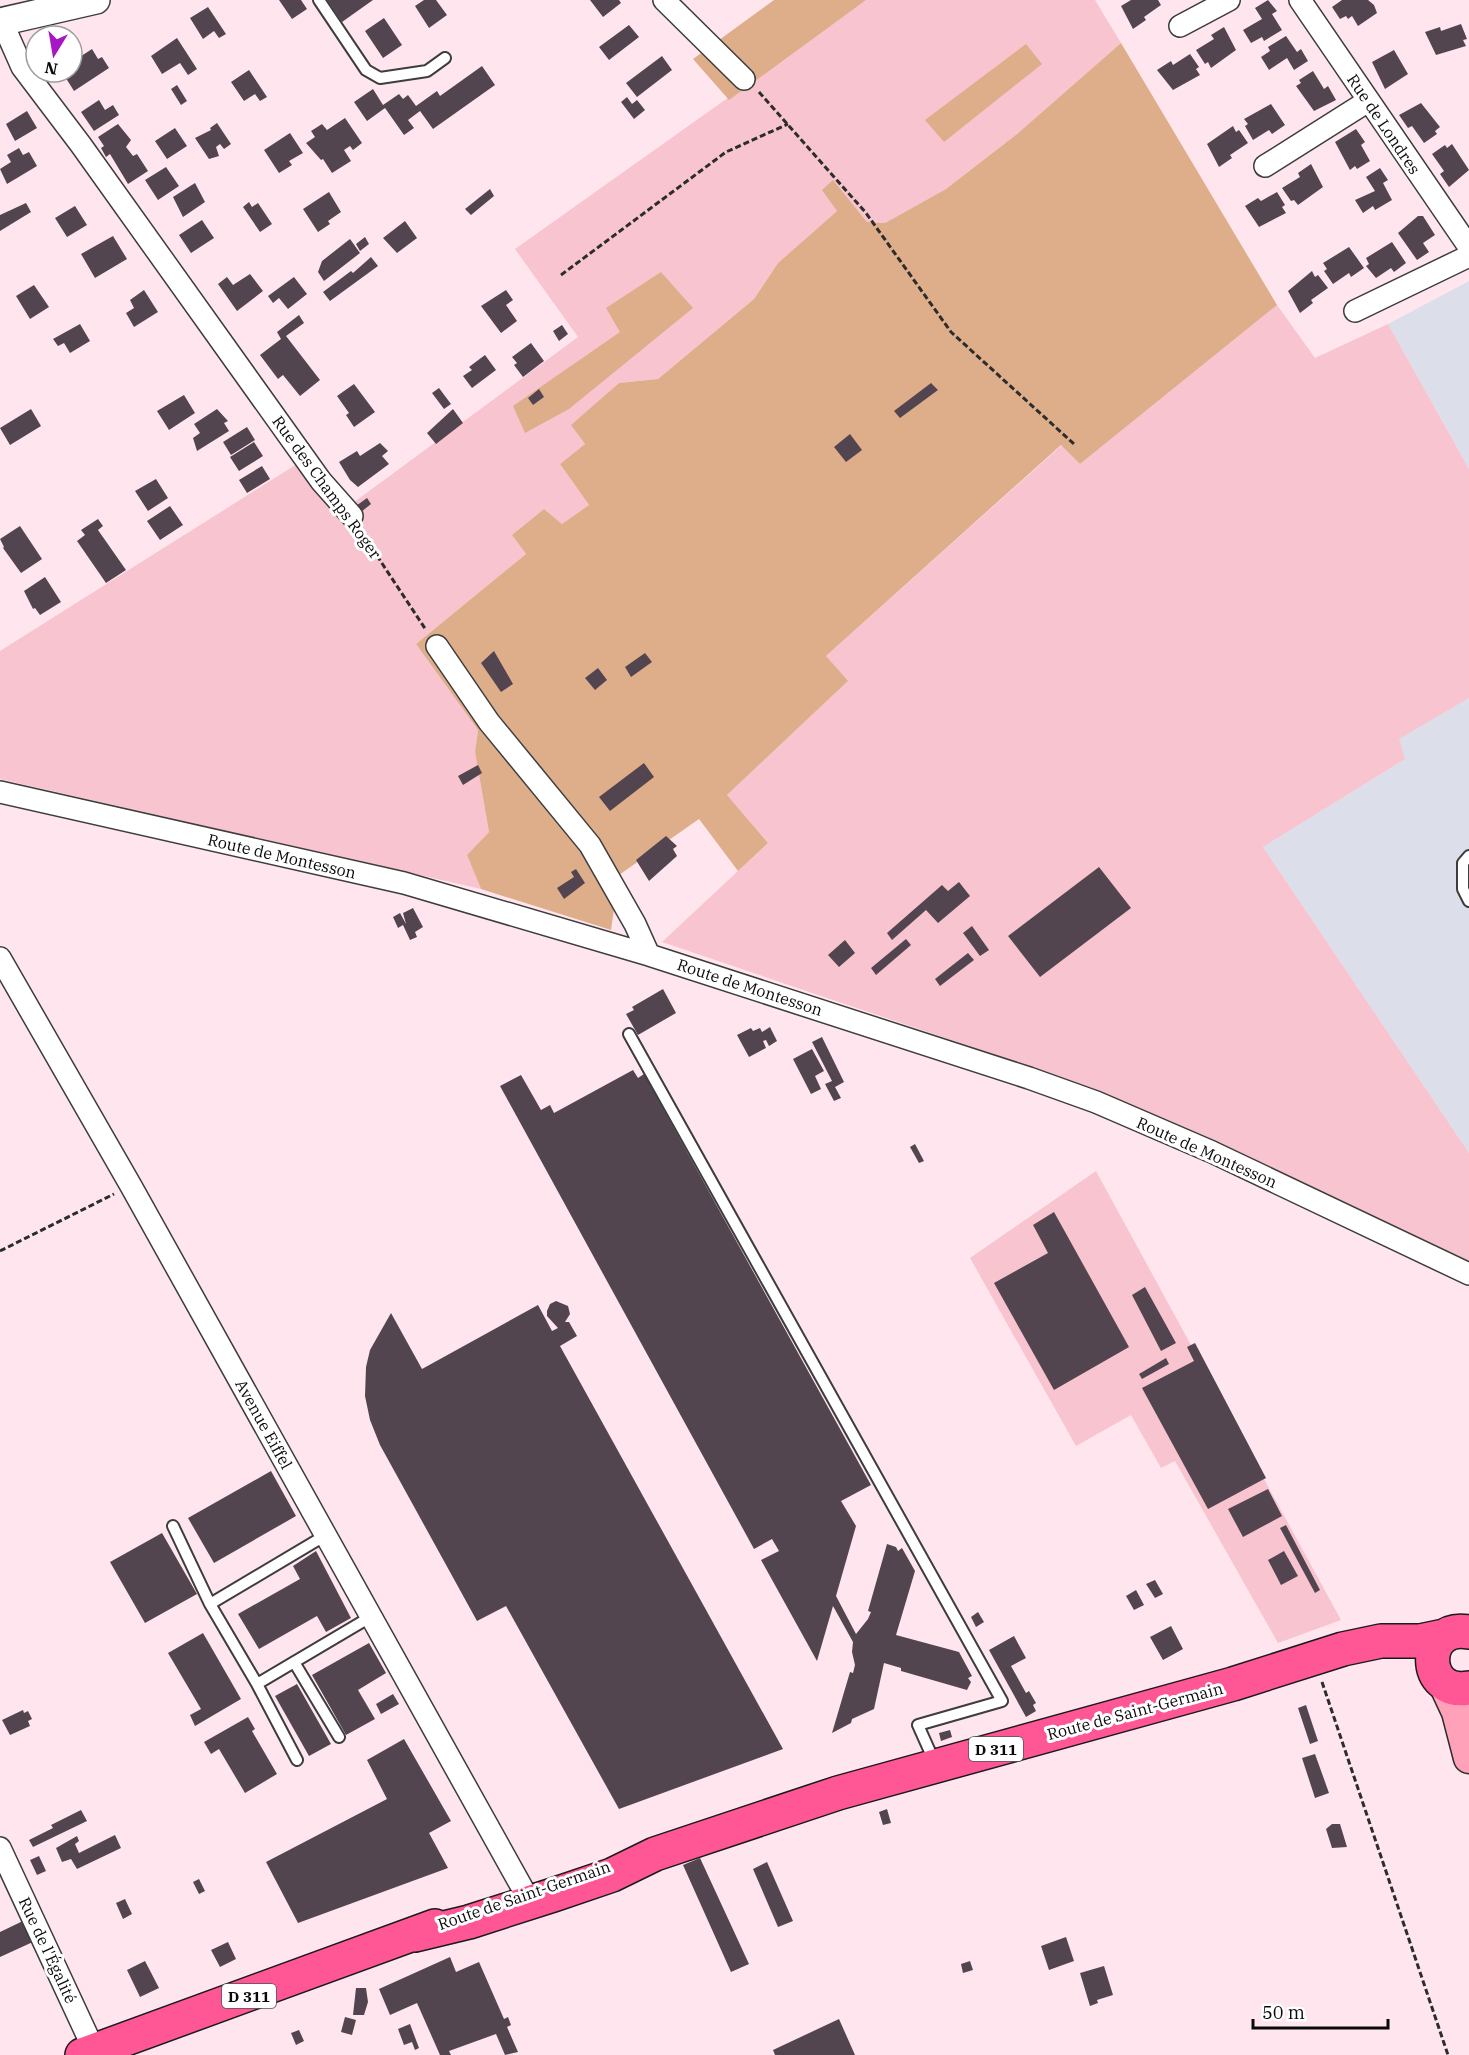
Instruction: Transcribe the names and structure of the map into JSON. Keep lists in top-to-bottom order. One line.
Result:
{"streets":{"main road":["Route de Saint-Germain","D 311"],"street":["Rue de Londres","Rue des Champs Roger","Route de Montesson","Avenue Eiffel","Rue de l'Égalité"]},"crossings":[["Avenue Eiffel","Route de Saint-Germain"],["Route de Saint-Germain","Rue de l'Égalité"]],"scale_bar":"50 m","north":"bottom"}
